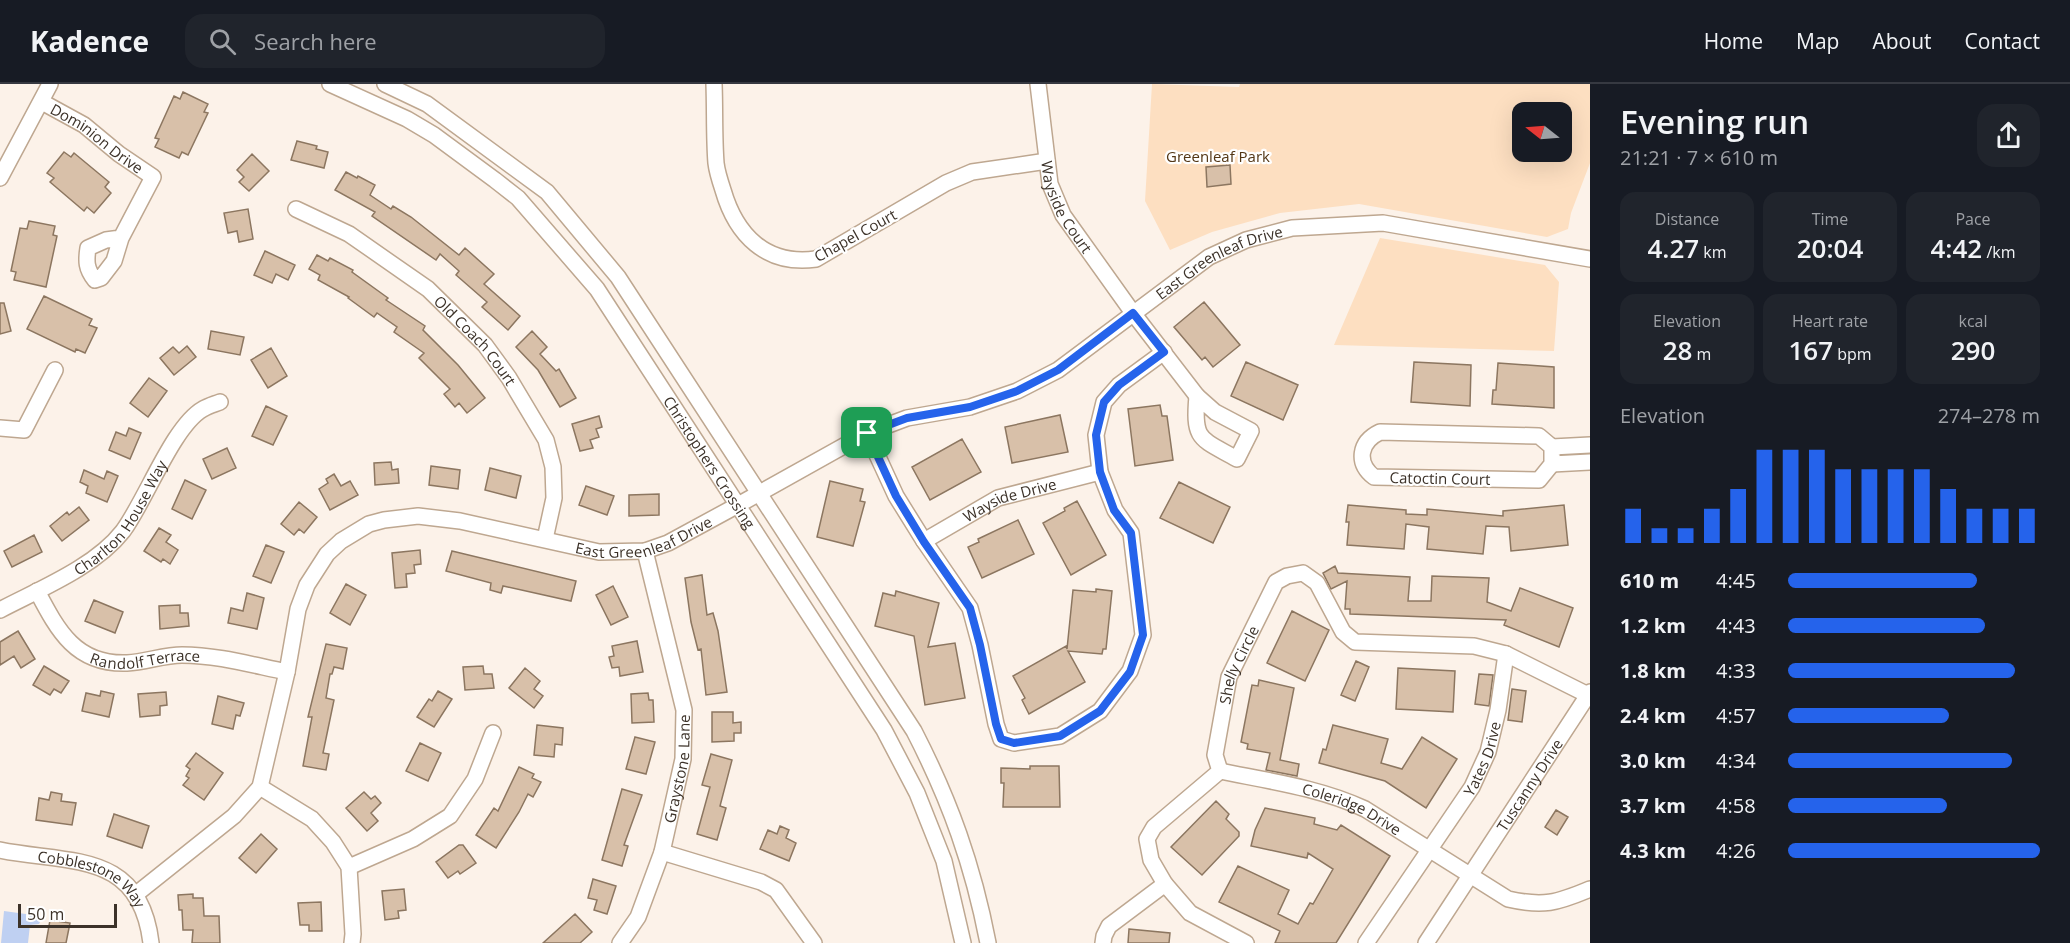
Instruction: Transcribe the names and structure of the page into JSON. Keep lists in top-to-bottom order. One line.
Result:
{"streets":{"street":["Dominion Drive","Wayside Court","Chapel Court","East Greenleaf Drive","Old Coach Court","Christophers Crossing","Catoctin Court","Wayside Drive","Charlton House Way","Randolf Terrace","Shelly Circle","Yates Drive","Graystone Lane","Tuscanny Drive","Coleridge Drive","Cobblestone Way"]},"crossings":[["Wayside Court","Chapel Court"],["Wayside Court","East Greenleaf Drive"],["East Greenleaf Drive","Old Coach Court"],["East Greenleaf Drive","Christophers Crossing"],["East Greenleaf Drive","Randolf Terrace"],["East Greenleaf Drive","Graystone Lane"],["East Greenleaf Drive","Cobblestone Way"],["Charlton House Way","Randolf Terrace"],["Shelly Circle","Yates Drive"],["Shelly Circle","Tuscanny Drive"],["Shelly Circle","Coleridge Drive"],["Yates Drive","Coleridge Drive"],["Tuscanny Drive","Coleridge Drive"]],"parks":["Greenleaf Park"],"scale_bar":"50 m","north":"left","page":{"header":"Kadence","search":"Search here","nav":["Home","Map","About","Contact"],"heading":["Evening run","21:21 · 7 × 610 m"],"stats":[["Distance","4.27 km"],["Time","20:04"],["Pace","4:42 /km"],["Elevation","28 m"],["Heart rate","167 bpm"],["kcal","290"]],"chart":["Elevation","274–278 m"],"list":[{"name":"610 m","note":"4:45"},{"name":"1.2 km","note":"4:43"},{"name":"1.8 km","note":"4:33"},{"name":"2.4 km","note":"4:57"},{"name":"3.0 km","note":"4:34"},{"name":"3.7 km","note":"4:58"},{"name":"4.3 km","note":"4:26"}],"scale":"50 m"}}
